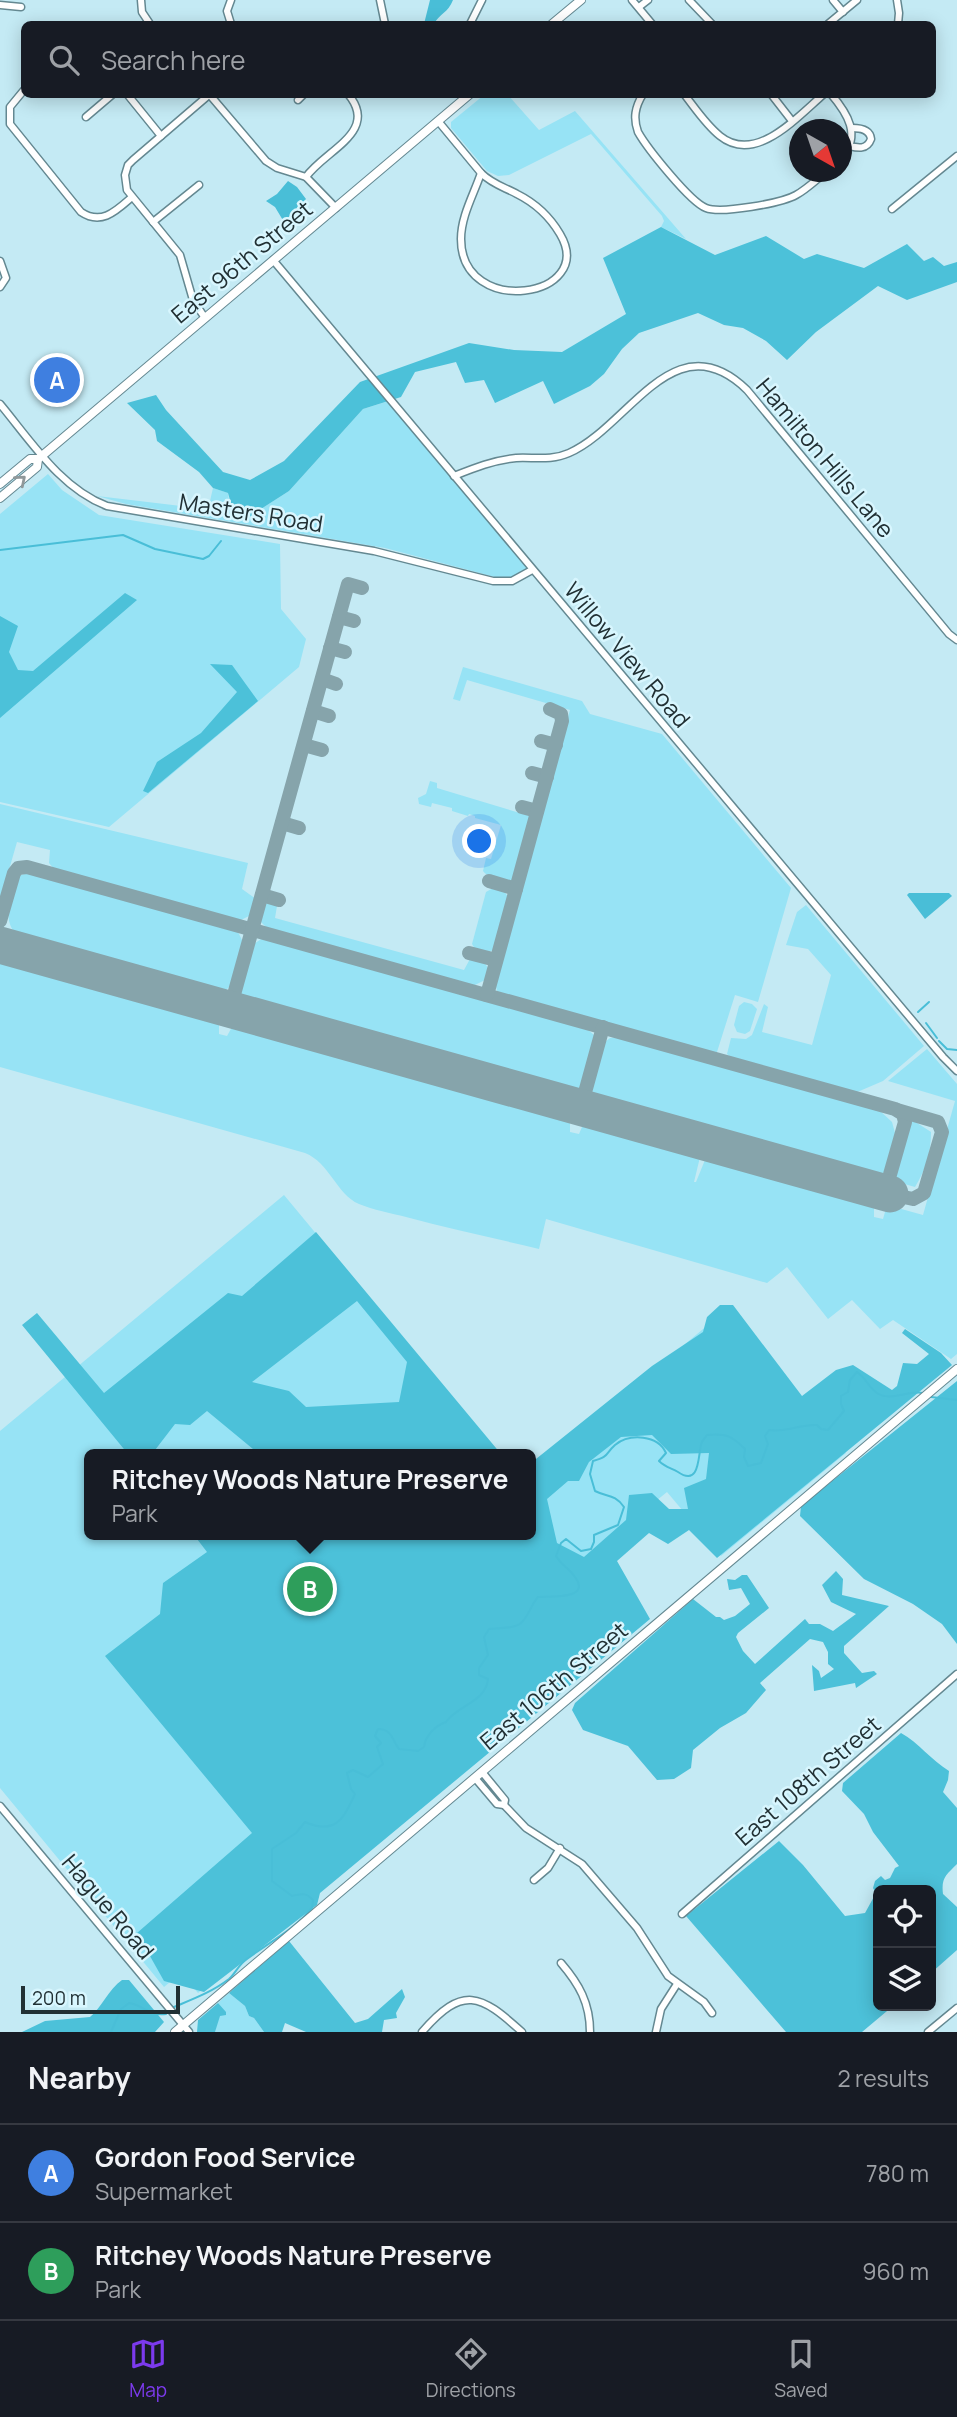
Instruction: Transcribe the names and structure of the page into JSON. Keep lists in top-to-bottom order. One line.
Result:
{"streets":{"main road":["East 96th Street","East 106th Street"],"street":["Hamilton Hills Lane","Masters Road","Willow View Road","East 108th Street","Hague Road"]},"crossings":[["East 96th Street","Masters Road"],["East 96th Street","Willow View Road"],["Hamilton Hills Lane","Willow View Road"],["Masters Road","Willow View Road"],["East 106th Street","Hague Road"]],"scale_bar":"200 m","north":"bottom right","page":{"search":"Search here","pins":["A","B"],"popup":["Ritchey Woods Nature Preserve","Park"],"scale":"200 m","heading":["Nearby","2 results"],"list":[{"mark":"A","name":"Gordon Food Service","note":"Supermarket","value":"780 m"},{"mark":"B","name":"Ritchey Woods Nature Preserve","note":"Park","value":"960 m"}],"nav":["Map","Directions","Saved"]}}
